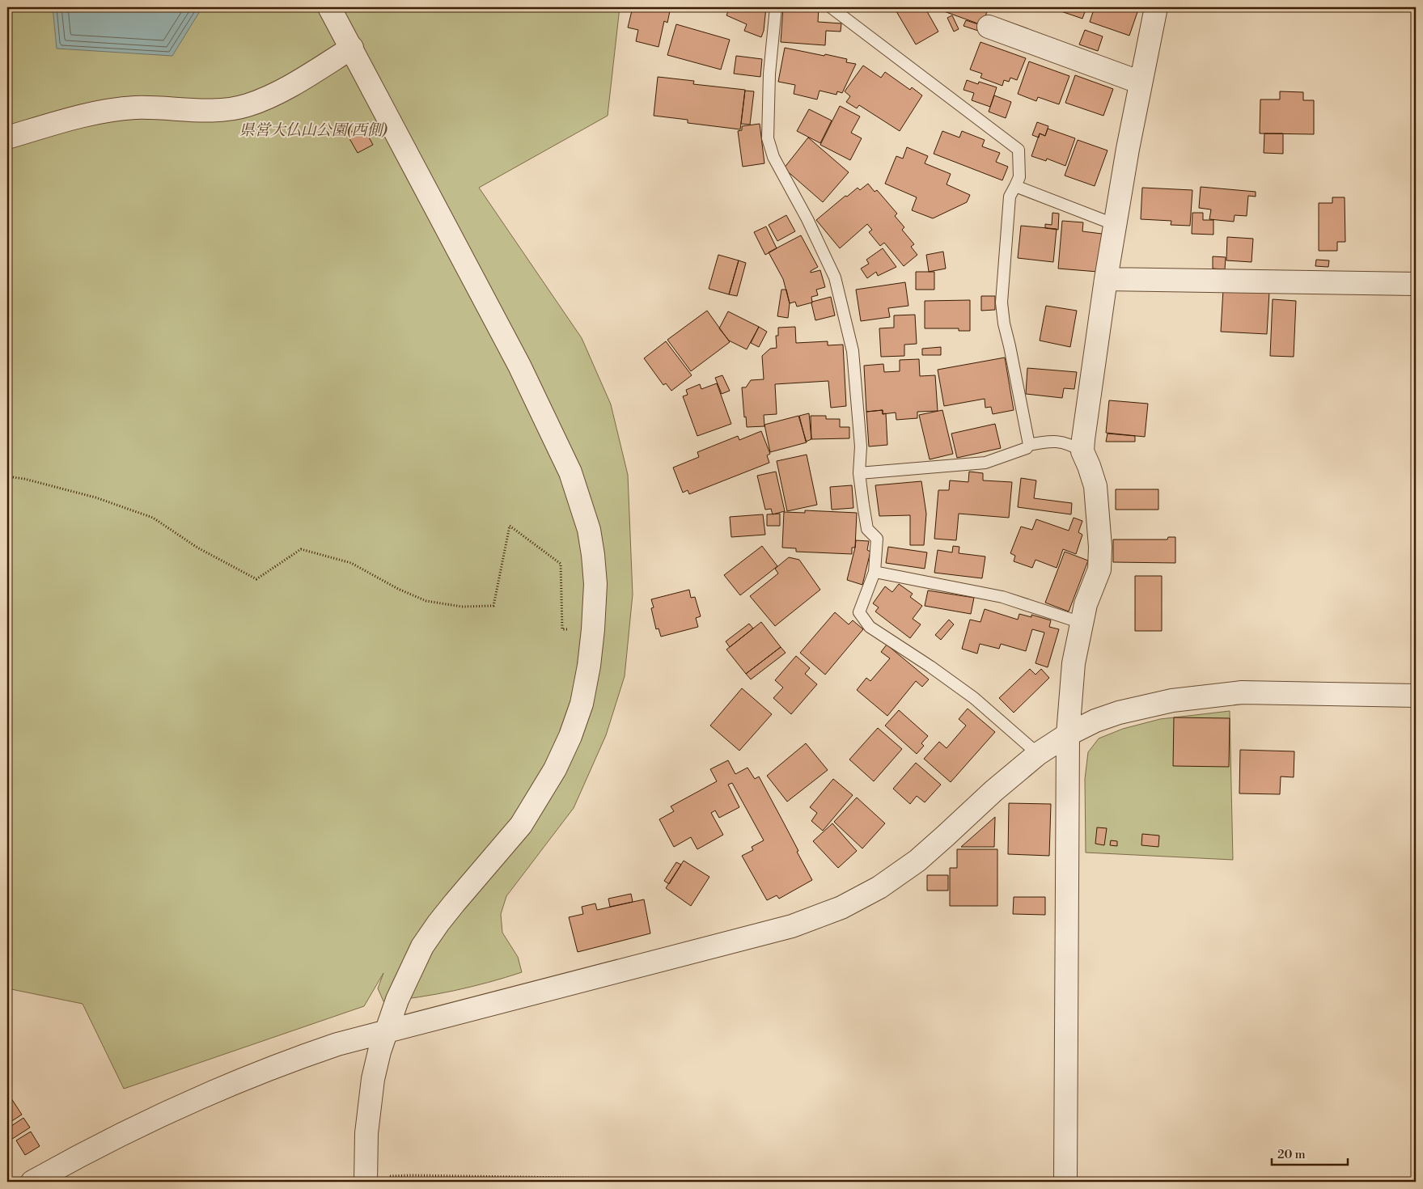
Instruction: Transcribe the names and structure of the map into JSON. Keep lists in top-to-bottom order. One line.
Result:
{"parks":["県営大仏山公園(西側)"],"scale_bar":"20 m"}
